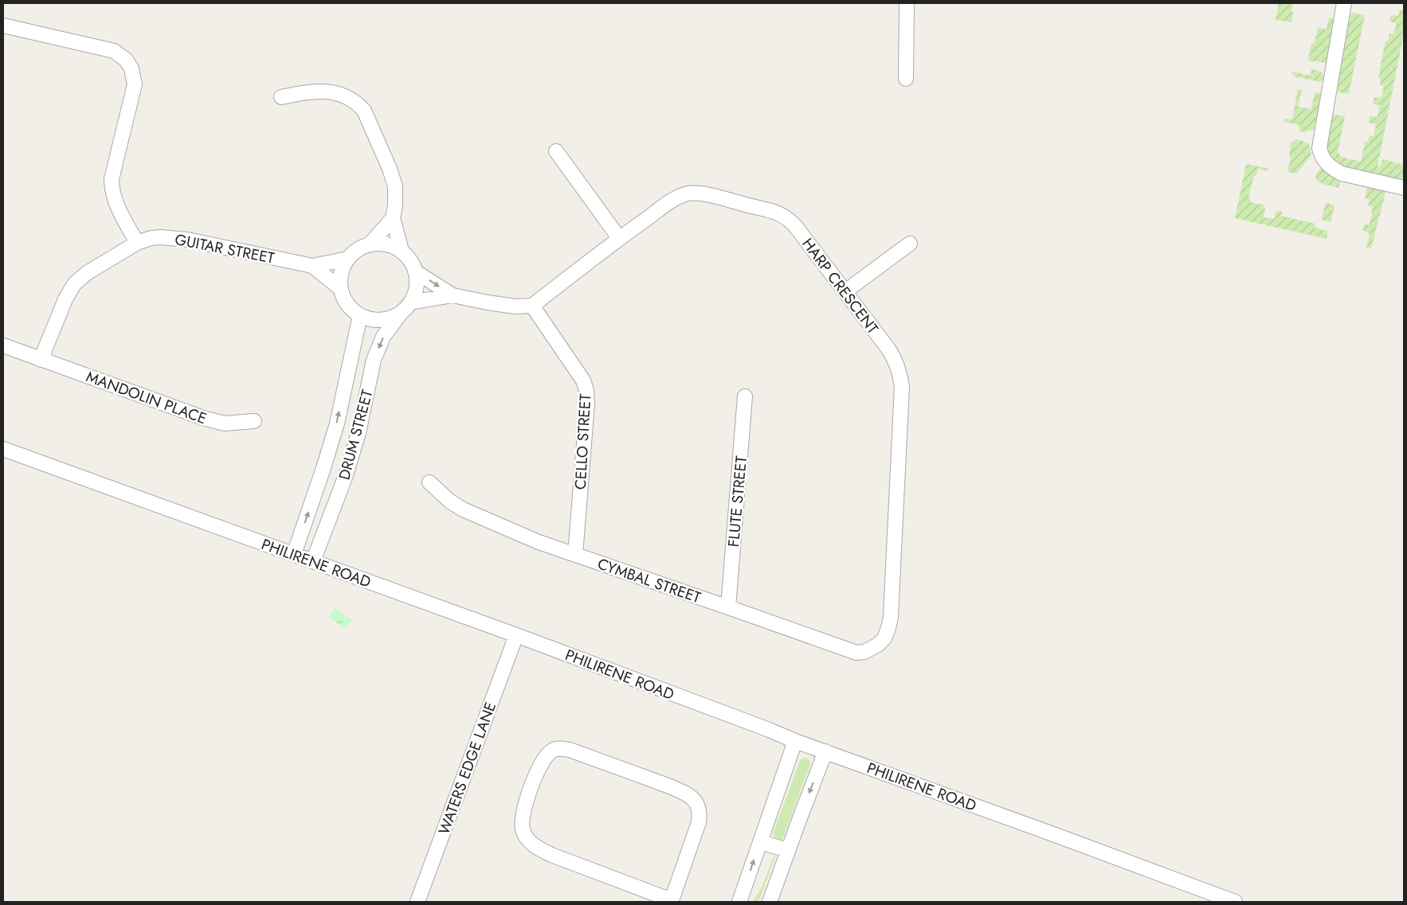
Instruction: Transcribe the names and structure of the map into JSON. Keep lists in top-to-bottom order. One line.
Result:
{"streets":{"street":["GUITAR STREET","HARP CRESCENT","MANDOLIN PLACE","DRUM STREET","CELLO STREET","FLUTE STREET","PHILIRENE ROAD","CYMBAL STREET","WATERS EDGE LANE"]},"crossings":[["GUITAR STREET","MANDOLIN PLACE"],["GUITAR STREET","DRUM STREET"],["HARP CRESCENT","CELLO STREET"],["HARP CRESCENT","CYMBAL STREET"],["DRUM STREET","PHILIRENE ROAD"],["CELLO STREET","CYMBAL STREET"],["FLUTE STREET","CYMBAL STREET"],["PHILIRENE ROAD","WATERS EDGE LANE"]]}
